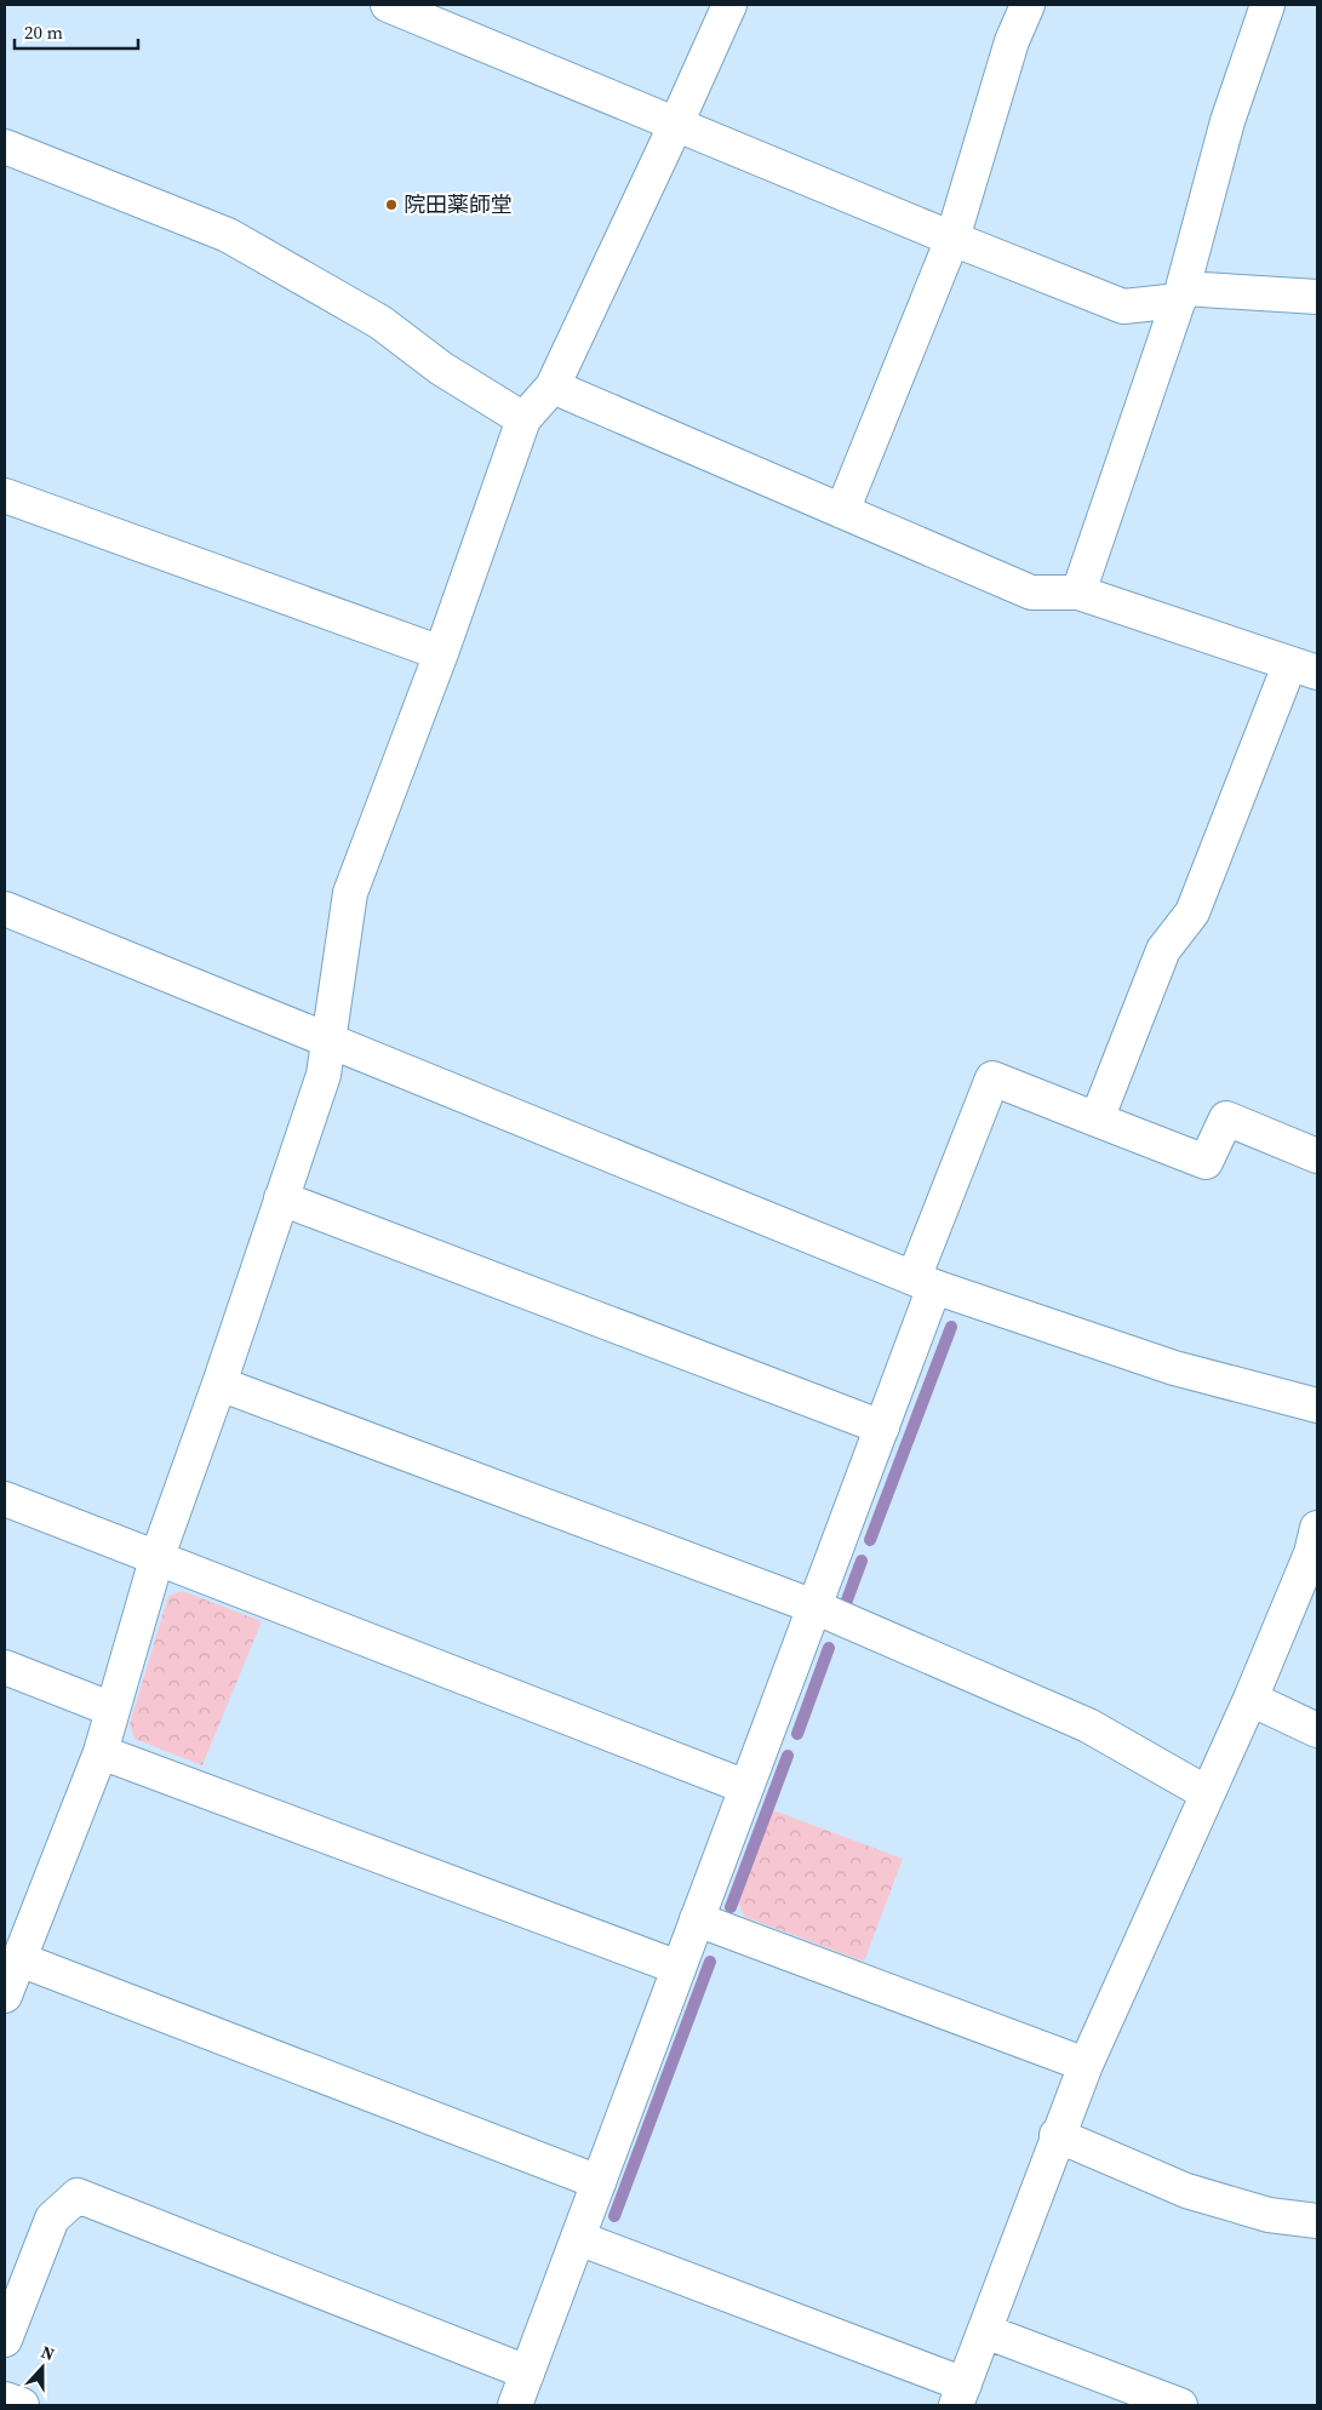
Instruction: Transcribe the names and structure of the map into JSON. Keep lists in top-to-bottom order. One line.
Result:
{"places":["院田薬師堂"],"scale_bar":"20 m","north":"top"}
